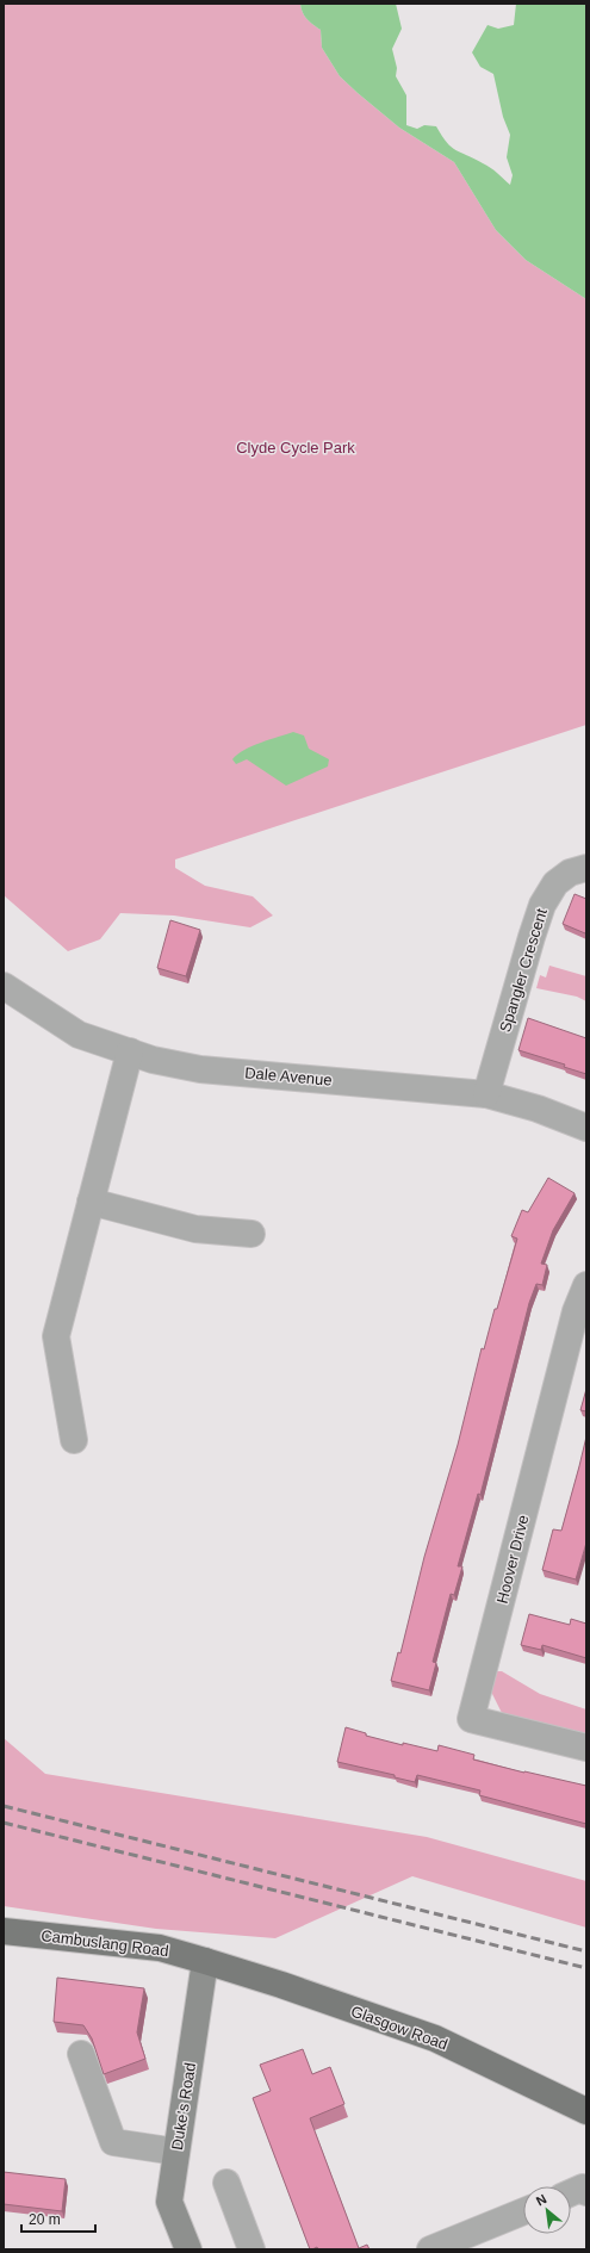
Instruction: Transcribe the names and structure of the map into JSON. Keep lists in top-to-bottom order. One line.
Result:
{"streets":{"main road":["Cambuslang Road","Glasgow Road","Duke's Road"],"street":["Spangler Crescent","Dale Avenue","Hoover Drive"]},"crossings":[["Spangler Crescent","Dale Avenue"],["Cambuslang Road","Glasgow Road"],["Cambuslang Road","Duke's Road"],["Glasgow Road","Duke's Road"]],"parks":["Clyde Cycle Park"],"scale_bar":"20 m","north":"top left"}
